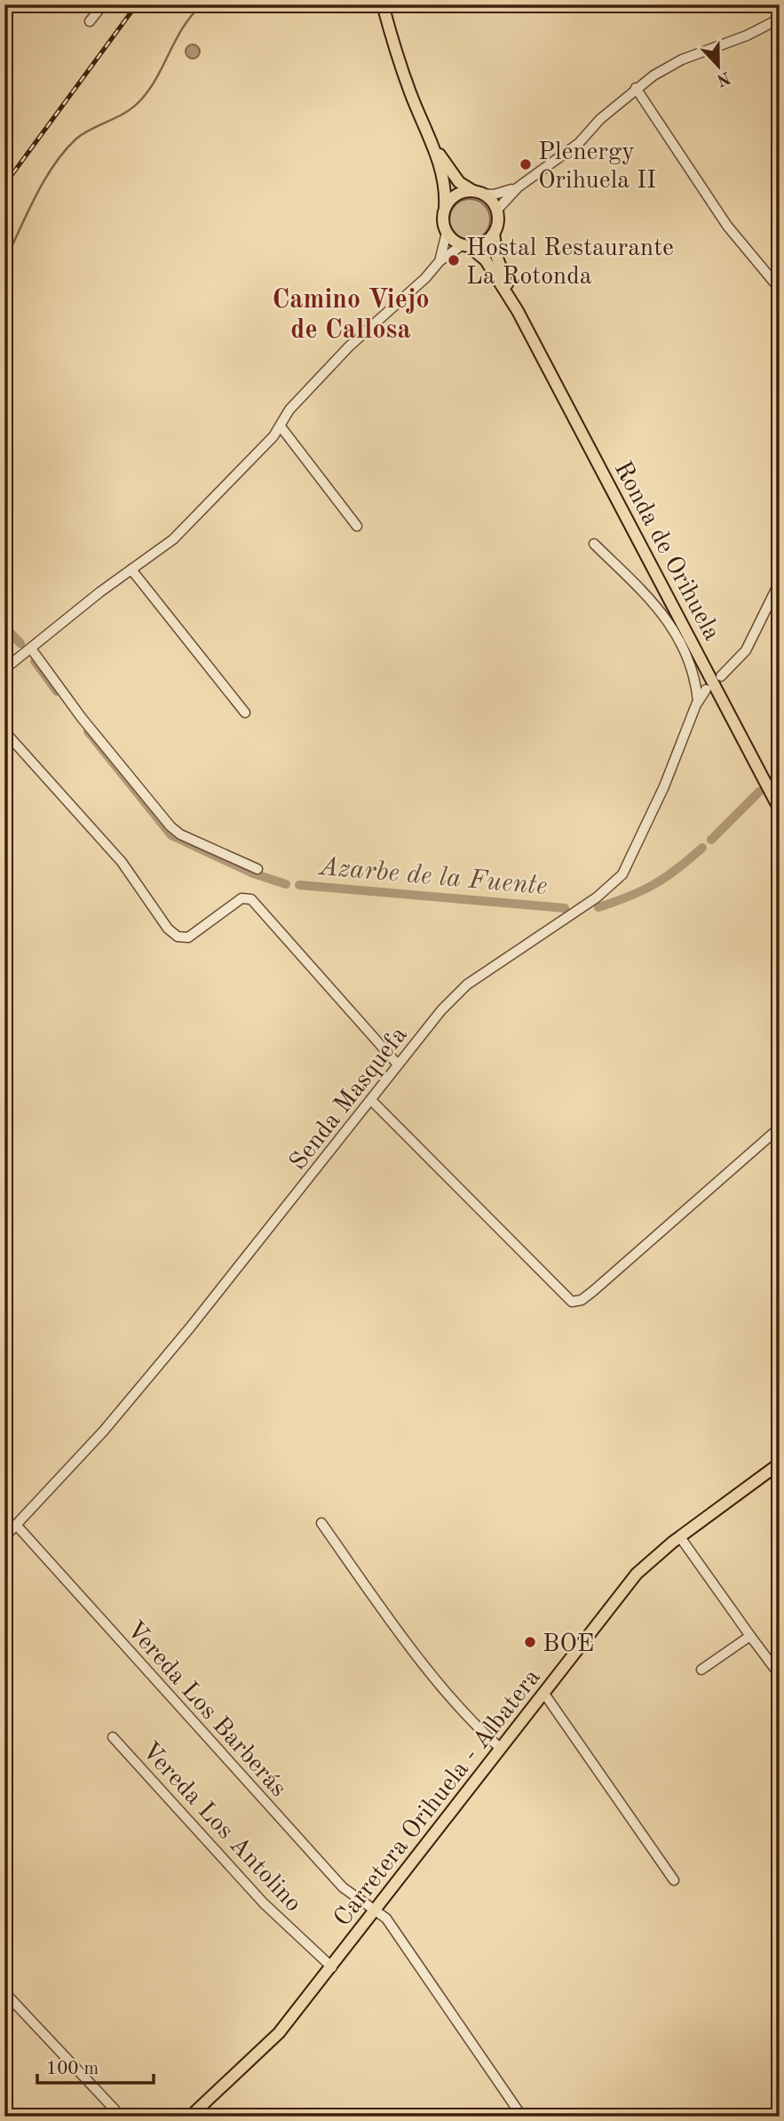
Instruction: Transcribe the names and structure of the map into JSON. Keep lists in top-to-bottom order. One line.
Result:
{"streets":{"main road":["Ronda de Orihuela","Carretera Orihuela - Albatera"],"street":["Senda Masquefa","Vereda Los Barberás","Vereda Los Antolino"]},"crossings":[["Senda Masquefa","Vereda Los Barberás"],["Vereda Los Barberás","Carretera Orihuela - Albatera"],["Carretera Orihuela - Albatera","Vereda Los Antolino"]],"districts":["Camino Viejo de Callosa"],"water":["Azarbe de la Fuente"],"places":["Plenergy Orihuela II","Hostal Restaurante La Rotonda","BOE"],"scale_bar":"100 m","north":"bottom"}
